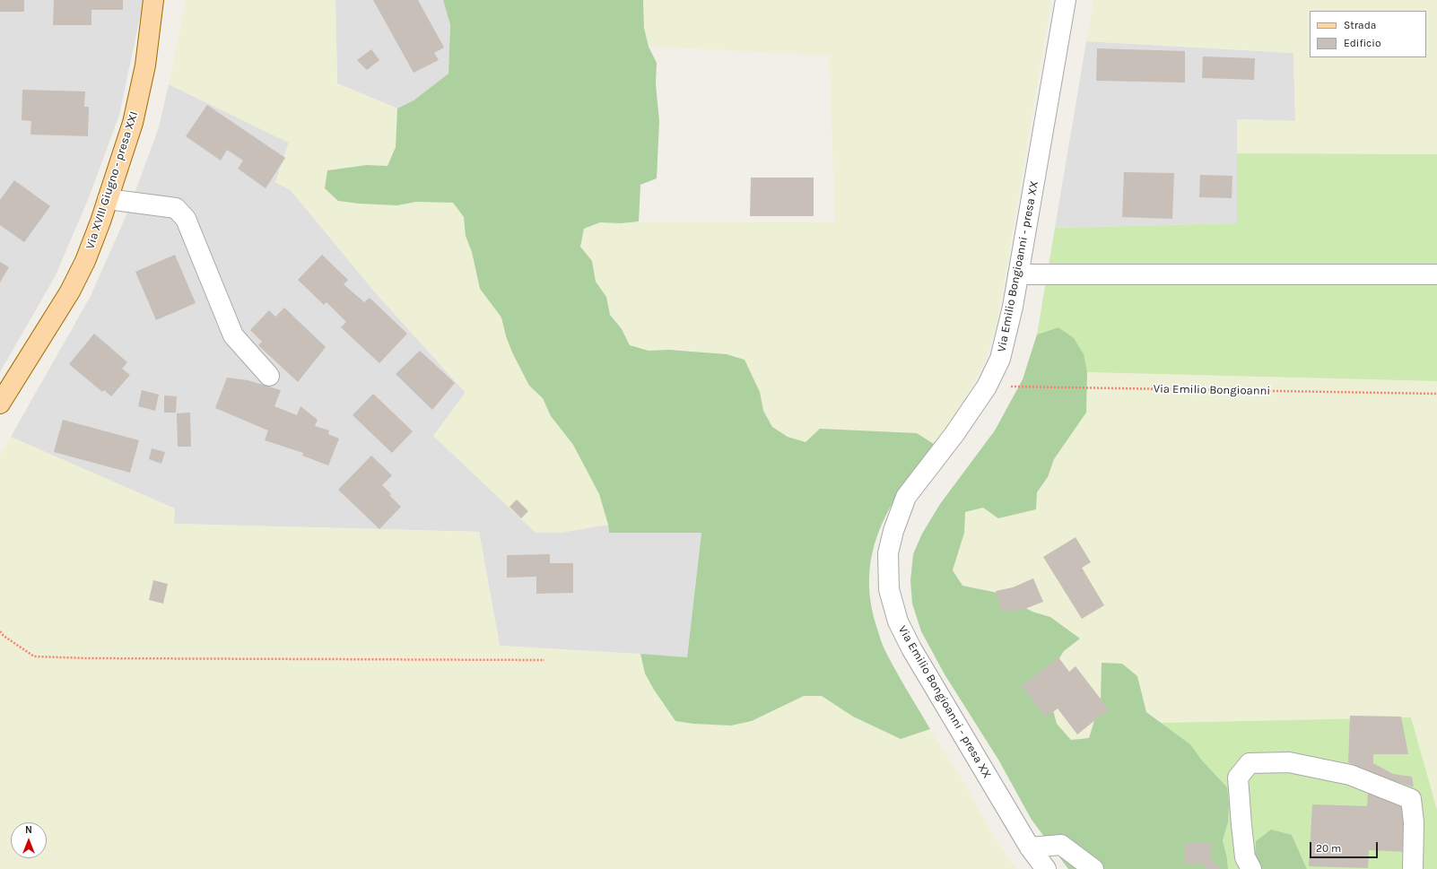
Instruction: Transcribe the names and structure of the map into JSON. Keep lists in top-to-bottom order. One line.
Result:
{"streets":{"main road":["Via XVIII Giugno - presa XXI"],"street":["Via Emilio Bongioanni - presa XX"],"path":["Via Emilio Bongioanni"]},"crossings":[["Via Emilio Bongioanni - presa XX","Via Emilio Bongioanni"]],"legend":["Strada","Edificio"],"scale_bar":"20 m","north":"top"}
